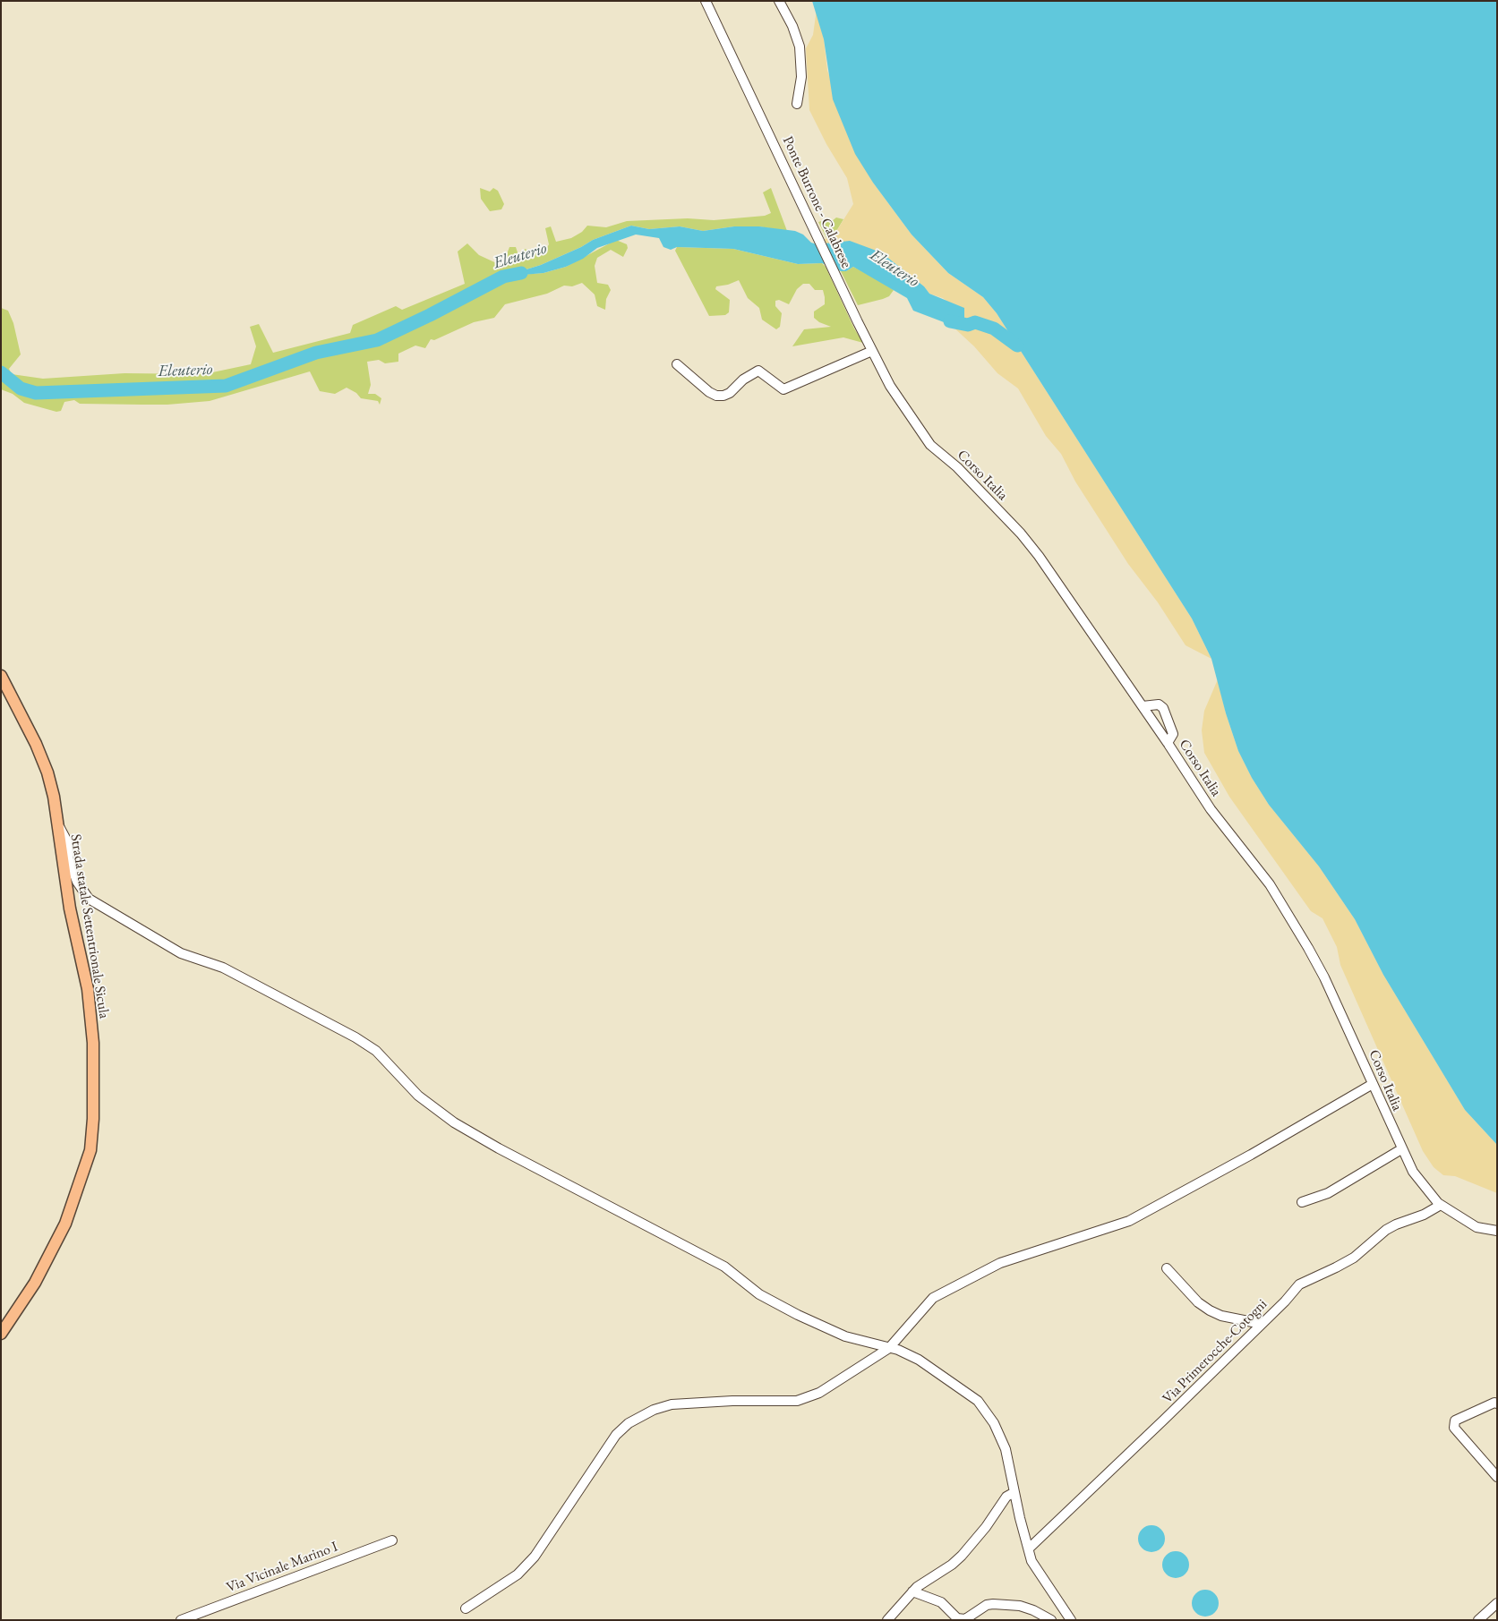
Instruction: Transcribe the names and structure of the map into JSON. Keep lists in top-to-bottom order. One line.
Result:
{"streets":{"main road":["Strada statale Settentrionale Sicula"],"street":["Ponte Burrone - Calabrese","Corso Italia","Via Primerocche-Cotogni","Via Vicinale Marino I"]},"crossings":[["Ponte Burrone - Calabrese","Corso Italia"],["Corso Italia","Via Primerocche-Cotogni"]],"water":["Eleuterio"]}
